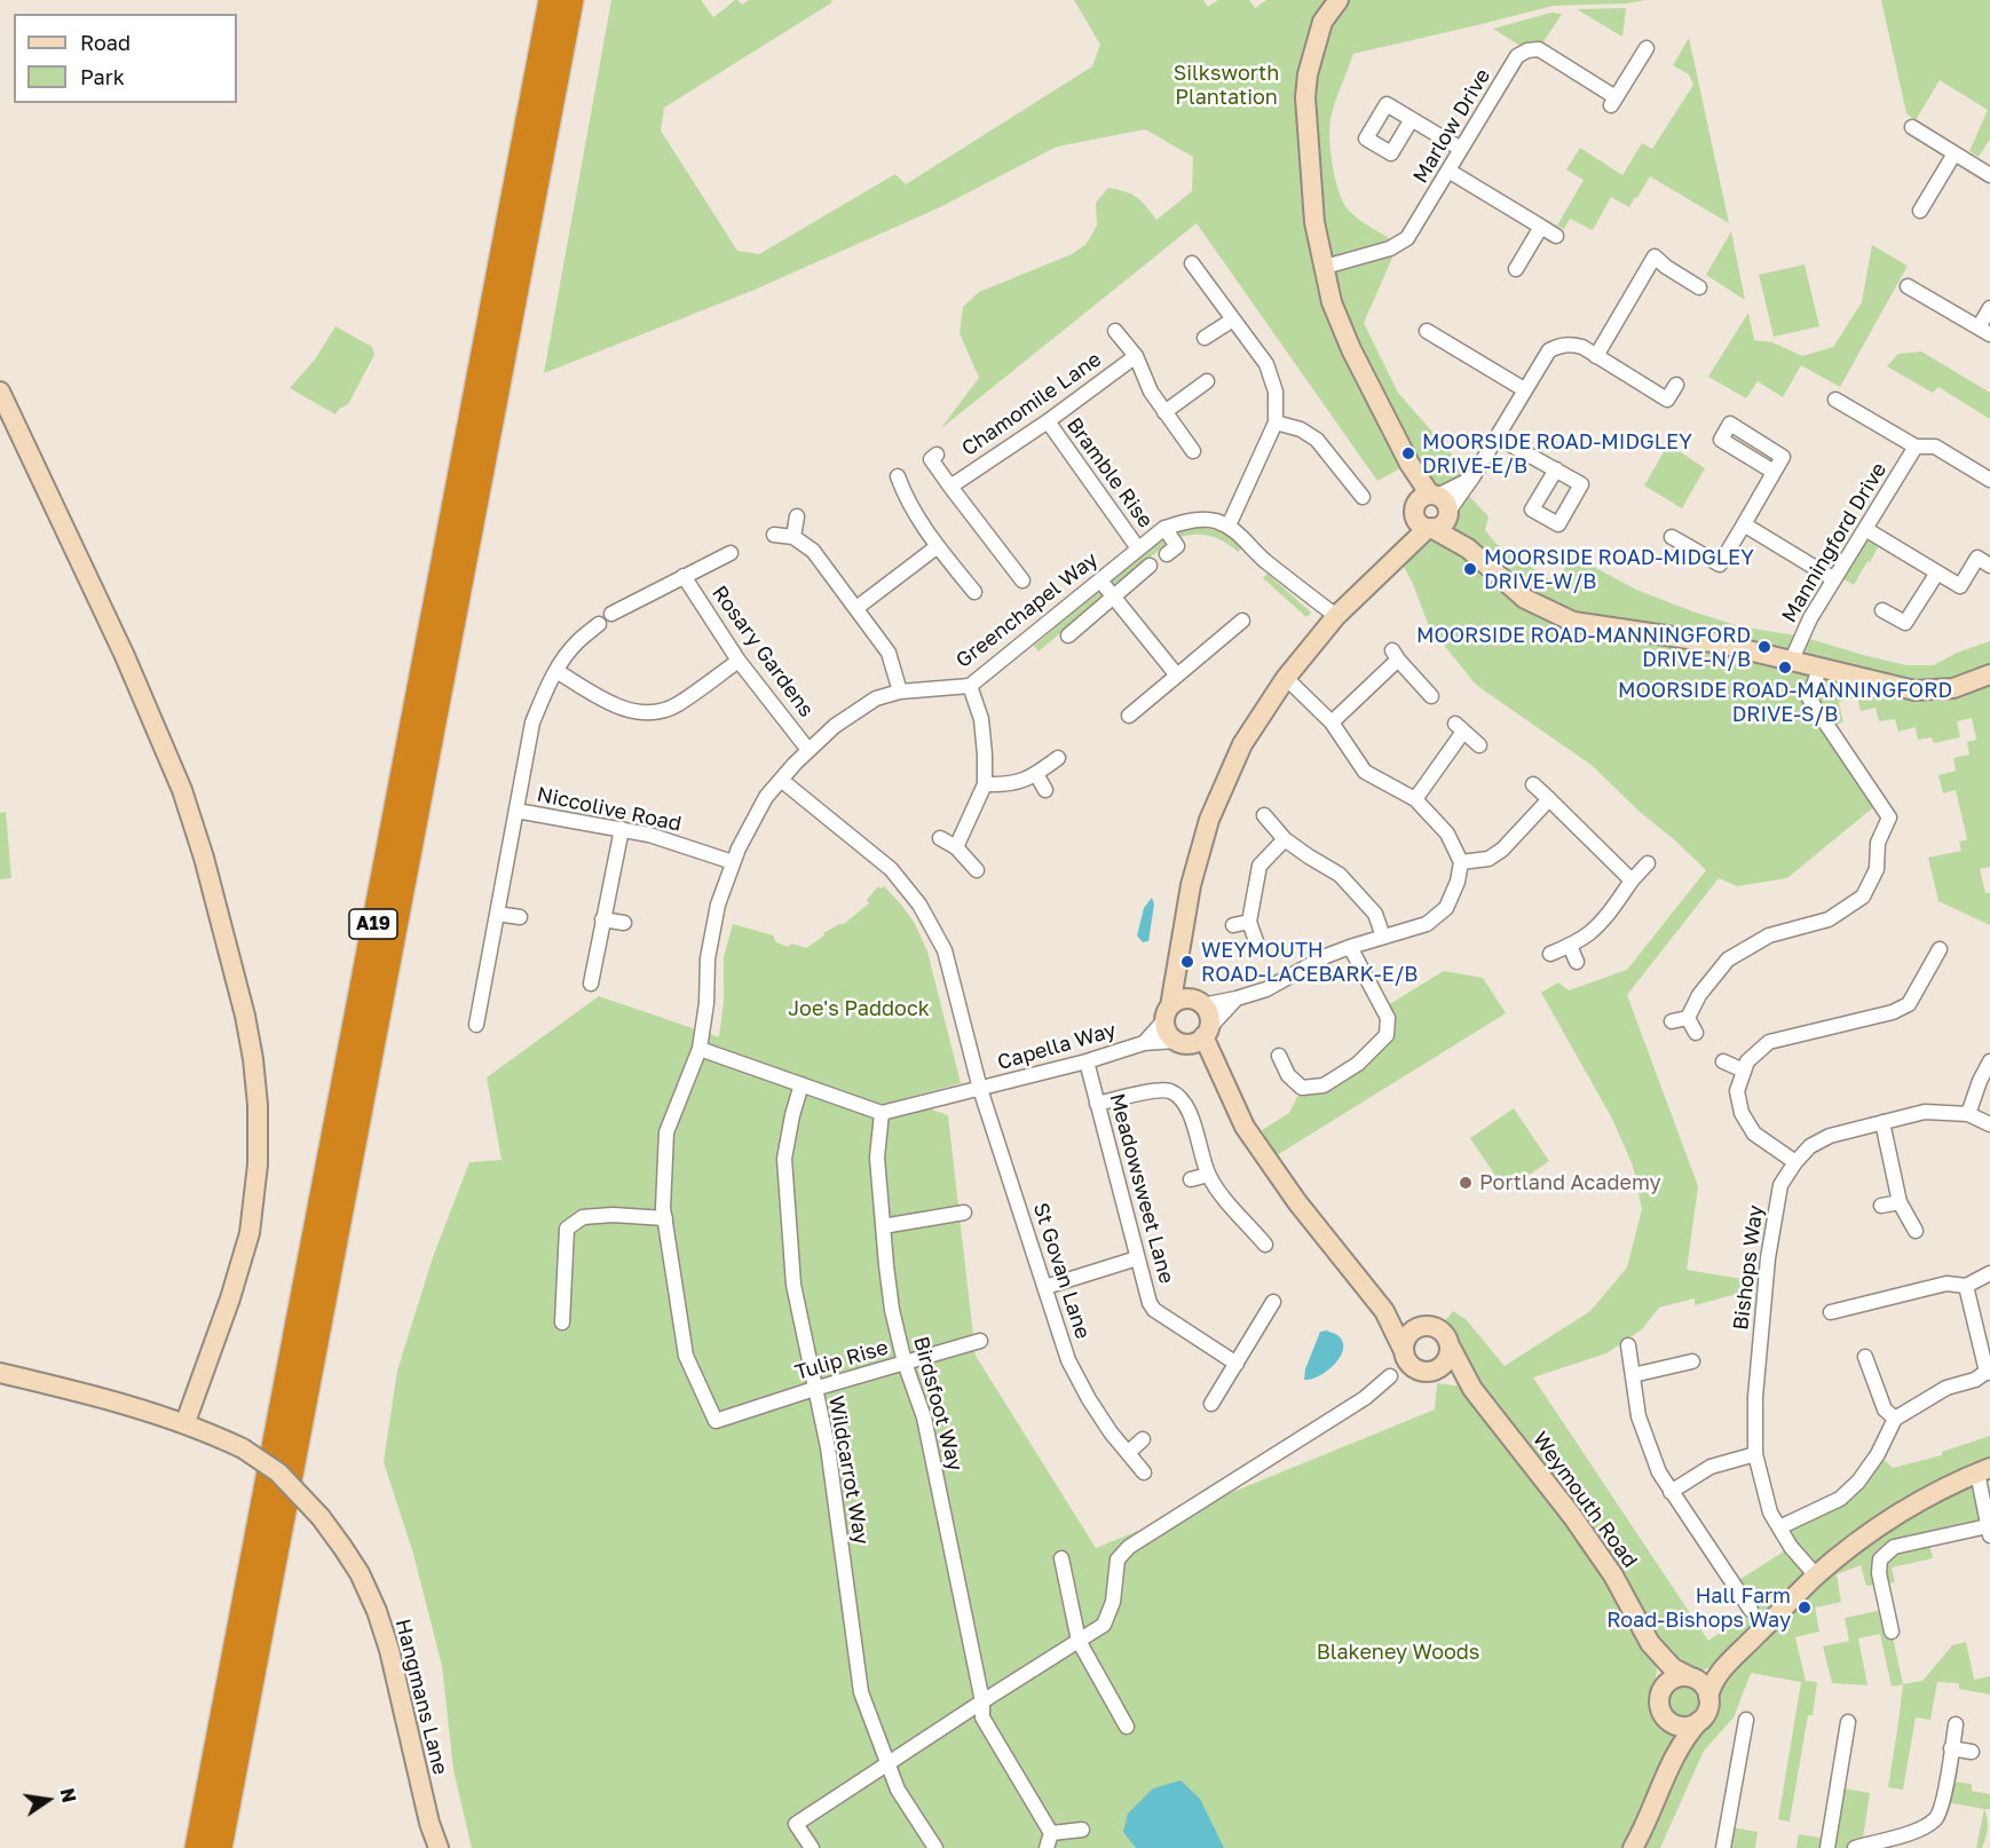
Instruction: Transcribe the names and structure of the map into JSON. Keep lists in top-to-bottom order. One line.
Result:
{"streets":{"highway":["A19"],"street":["Marlow Drive","Chamomile Lane","Bramble Rise","Manningford Drive","Greenchapel Way","Rosary Gardens","Niccolive Road","Capella Way","Meadowsweet Lane","Bishops Way","St Govan Lane","Tulip Rise","Birdsfoot Way","Wildcarrot Way","Weymouth Road","Hangmans Lane"]},"crossings":[["Chamomile Lane","Bramble Rise"],["Bramble Rise","Greenchapel Way"],["Greenchapel Way","Rosary Gardens"],["Greenchapel Way","Niccolive Road"],["Greenchapel Way","St Govan Lane"],["Greenchapel Way","Tulip Rise"],["Capella Way","Meadowsweet Lane"],["Capella Way","St Govan Lane"],["Capella Way","Birdsfoot Way"],["Tulip Rise","Birdsfoot Way"],["Tulip Rise","Wildcarrot Way"]],"parks":["Silksworth Plantation","Joe's Paddock","Blakeney Woods"],"places":["MOORSIDE ROAD-MIDGLEY DRIVE-E/B","MOORSIDE ROAD-MIDGLEY DRIVE-W/B","MOORSIDE ROAD-MANNINGFORD DRIVE-N/B","MOORSIDE ROAD-MANNINGFORD DRIVE-S/B","WEYMOUTH ROAD-LACEBARK-E/B","Portland Academy","Hall Farm Road-Bishops Way"],"legend":["Road","Park"],"north":"right"}
